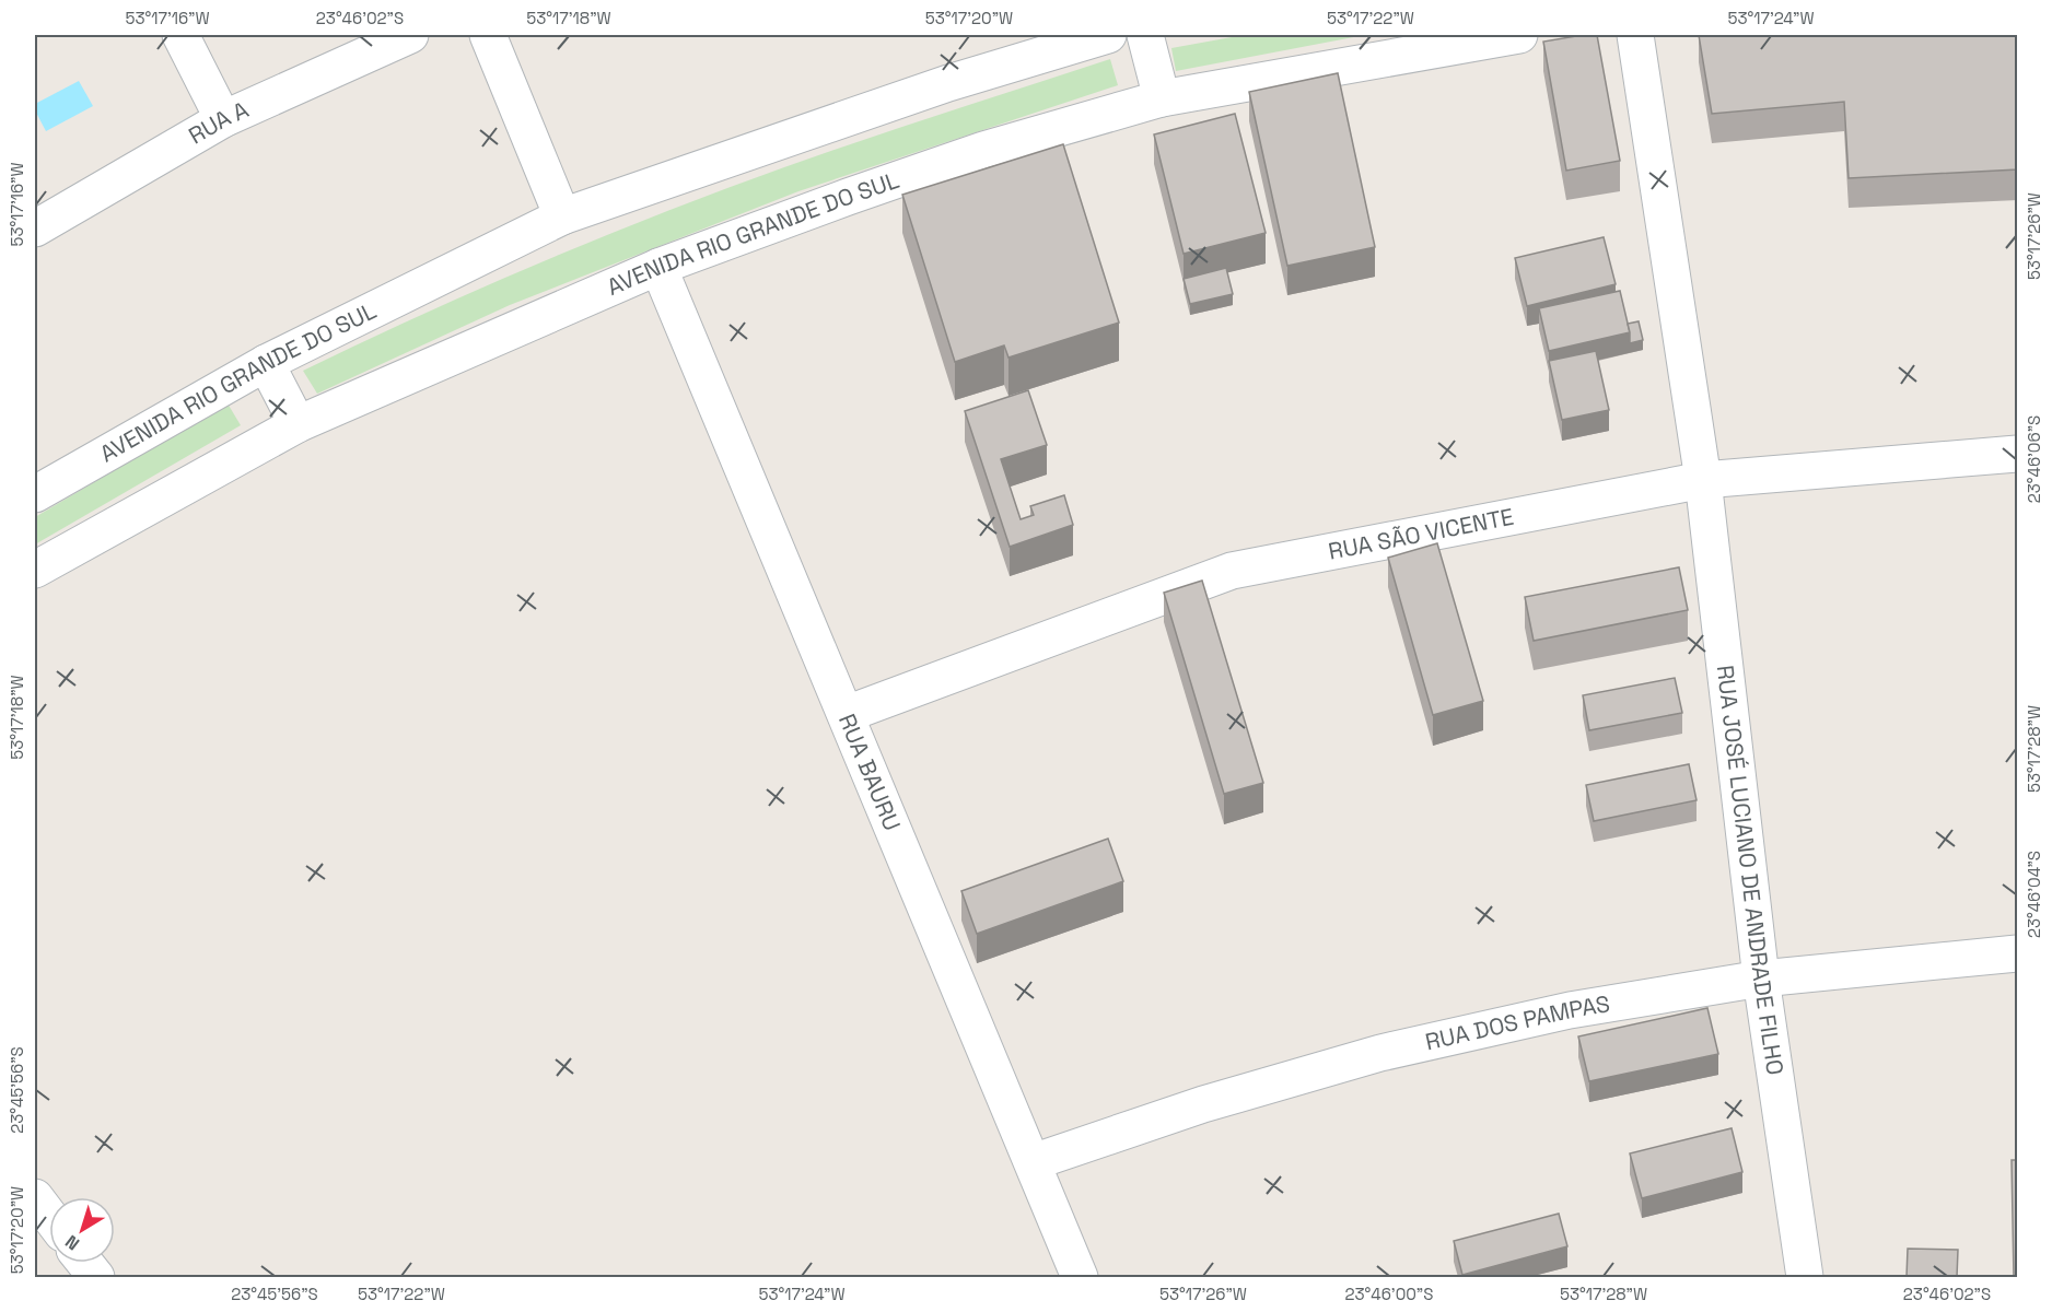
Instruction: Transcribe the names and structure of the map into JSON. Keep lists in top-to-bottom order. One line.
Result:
{"streets":{"street":["RUA A","AVENIDA RIO GRANDE DO SUL","RUA SÃO VICENTE","RUA BAURU","RUA JOSÉ LUCIANO DE ANDRADE FILHO","RUA DOS PAMPAS"]},"crossings":[["AVENIDA RIO GRANDE DO SUL","RUA BAURU"],["RUA SÃO VICENTE","RUA BAURU"],["RUA SÃO VICENTE","RUA JOSÉ LUCIANO DE ANDRADE FILHO"],["RUA BAURU","RUA DOS PAMPAS"],["RUA JOSÉ LUCIANO DE ANDRADE FILHO","RUA DOS PAMPAS"]],"north":"bottom left","coordinates":["53°17'16\"W","23°46'02\"S","53°17'18\"W","53°17'20\"W","53°17'22\"W","53°17'24\"W","53°17'26\"W","23°46'06\"S","53°17'28\"W","23°46'04\"S","23°45'56\"S","23°46'00\"S"]}
